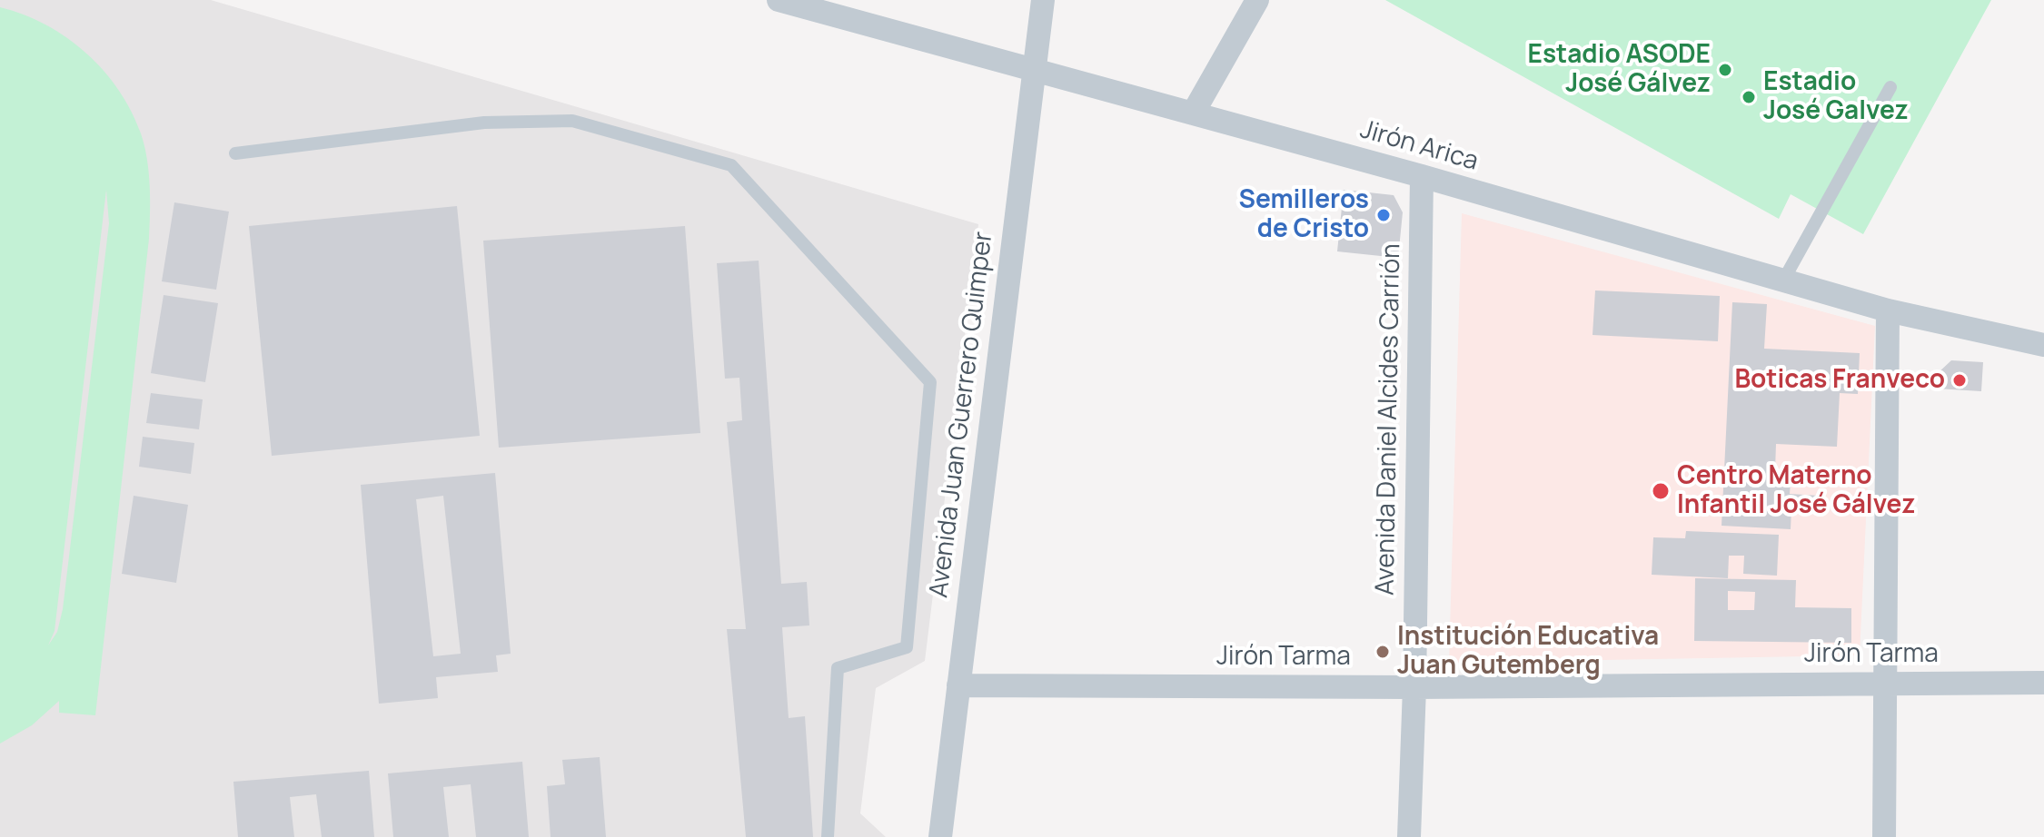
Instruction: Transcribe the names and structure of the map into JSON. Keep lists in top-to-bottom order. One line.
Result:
{"streets":{"street":["Jirón Arica","Avenida Juan Guerrero Quimper","Avenida Daniel Alcides Carrión","Jirón Tarma"]},"crossings":[["Jirón Arica","Avenida Juan Guerrero Quimper"],["Jirón Arica","Avenida Daniel Alcides Carrión"],["Avenida Juan Guerrero Quimper","Jirón Tarma"],["Avenida Daniel Alcides Carrión","Jirón Tarma"]],"places":["Estadio ASODE José Gálvez","Estadio José Galvez","Semilleros de Cristo","Boticas Franveco","Centro Materno Infantil José Gálvez","Institución Educativa Juan Gutemberg"]}
